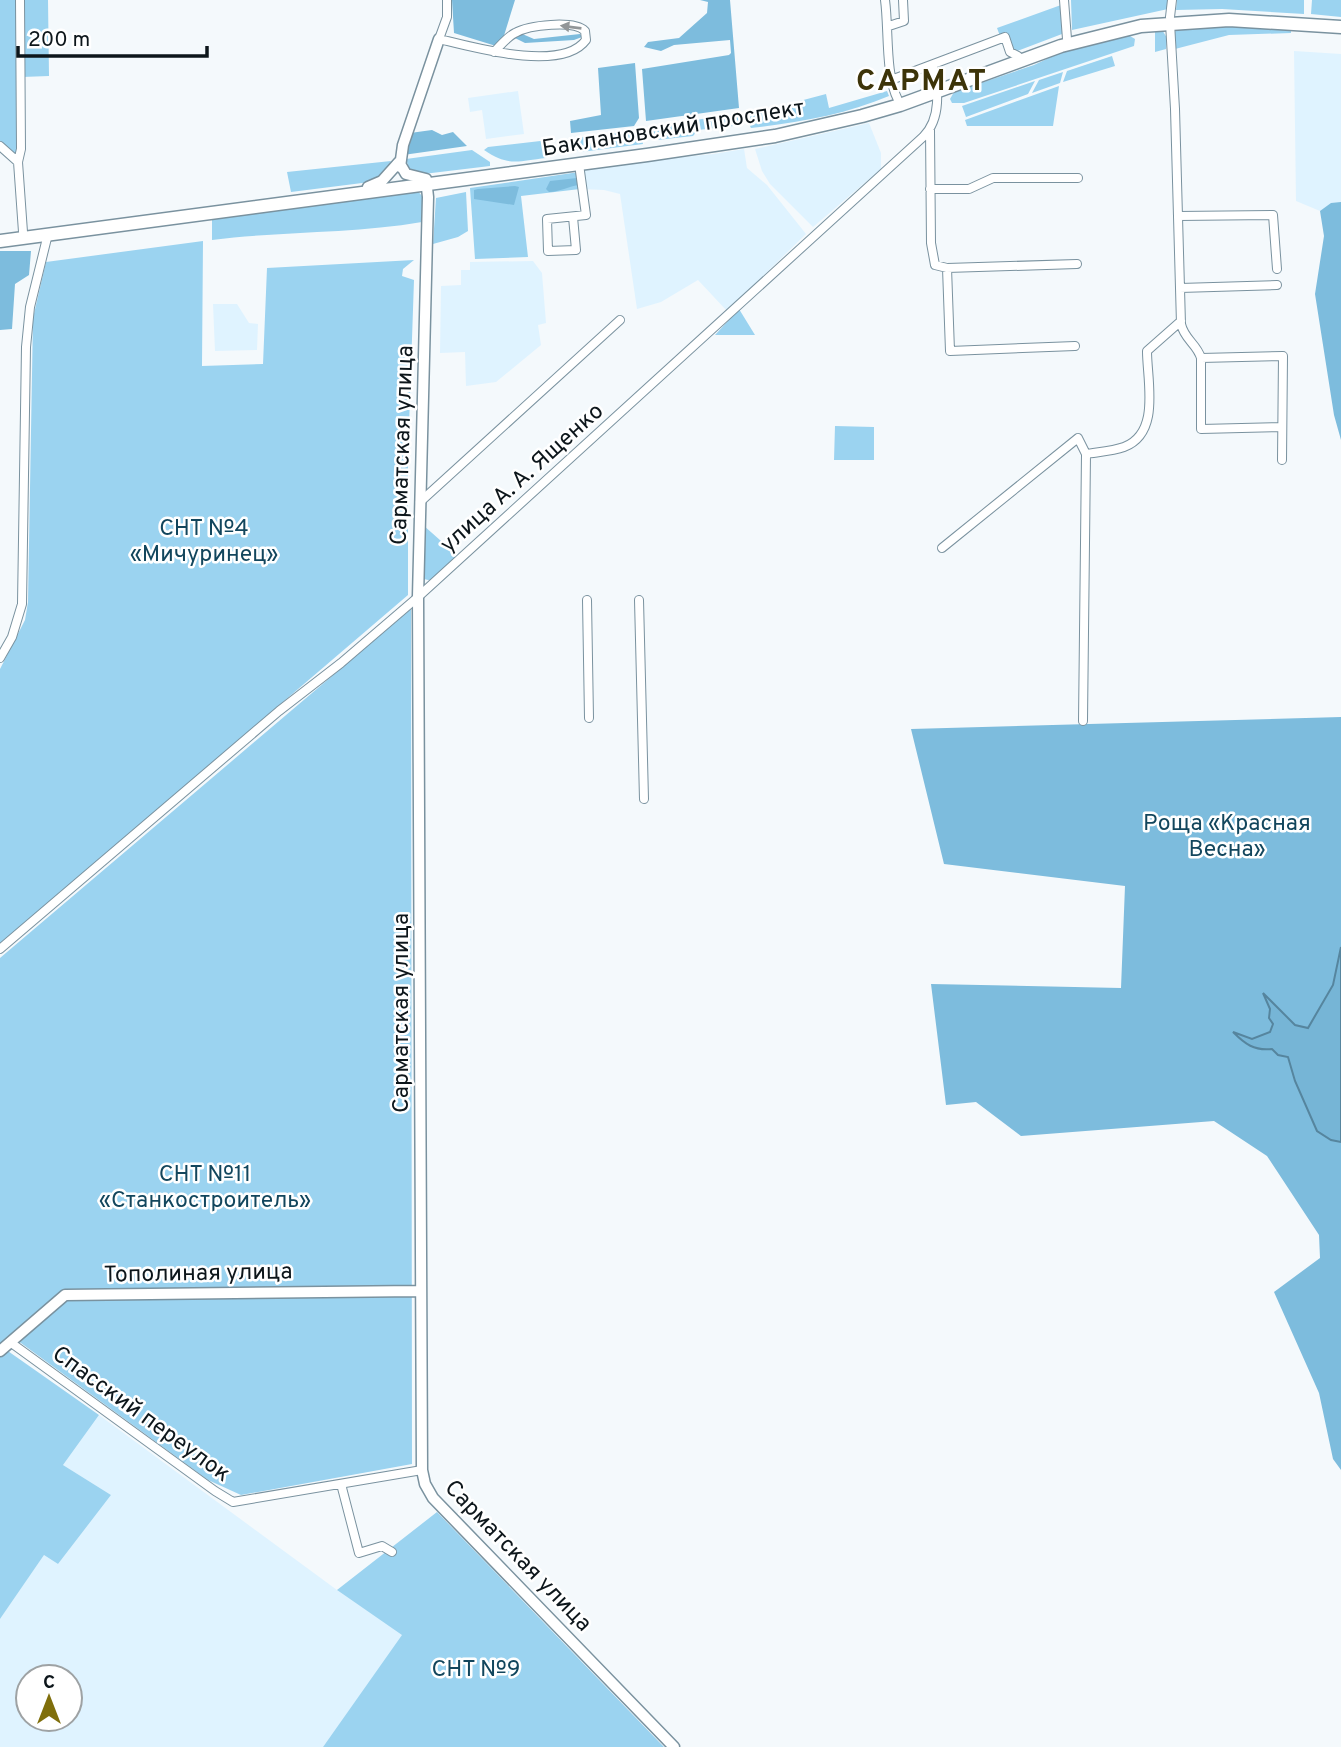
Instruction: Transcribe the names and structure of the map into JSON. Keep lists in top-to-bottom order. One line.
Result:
{"streets":{"main road":["Баклановский проспект","Сарматская улица","Тополиная улица"],"street":["улица А. А. Ященко","Спасский переулок"]},"crossings":[["Баклановский проспект","Сарматская улица"],["Сарматская улица","улица А. А. Ященко"],["Сарматская улица","Спасский переулок"],["Тополиная улица","Спасский переулок"]],"districts":["САРМАТ"],"parks":["СНТ №4 «Мичуринец»","Роща «Красная Весна»","СНТ №11 «Станкостроитель»","СНТ №9"],"scale_bar":"200 m","north":"top"}
